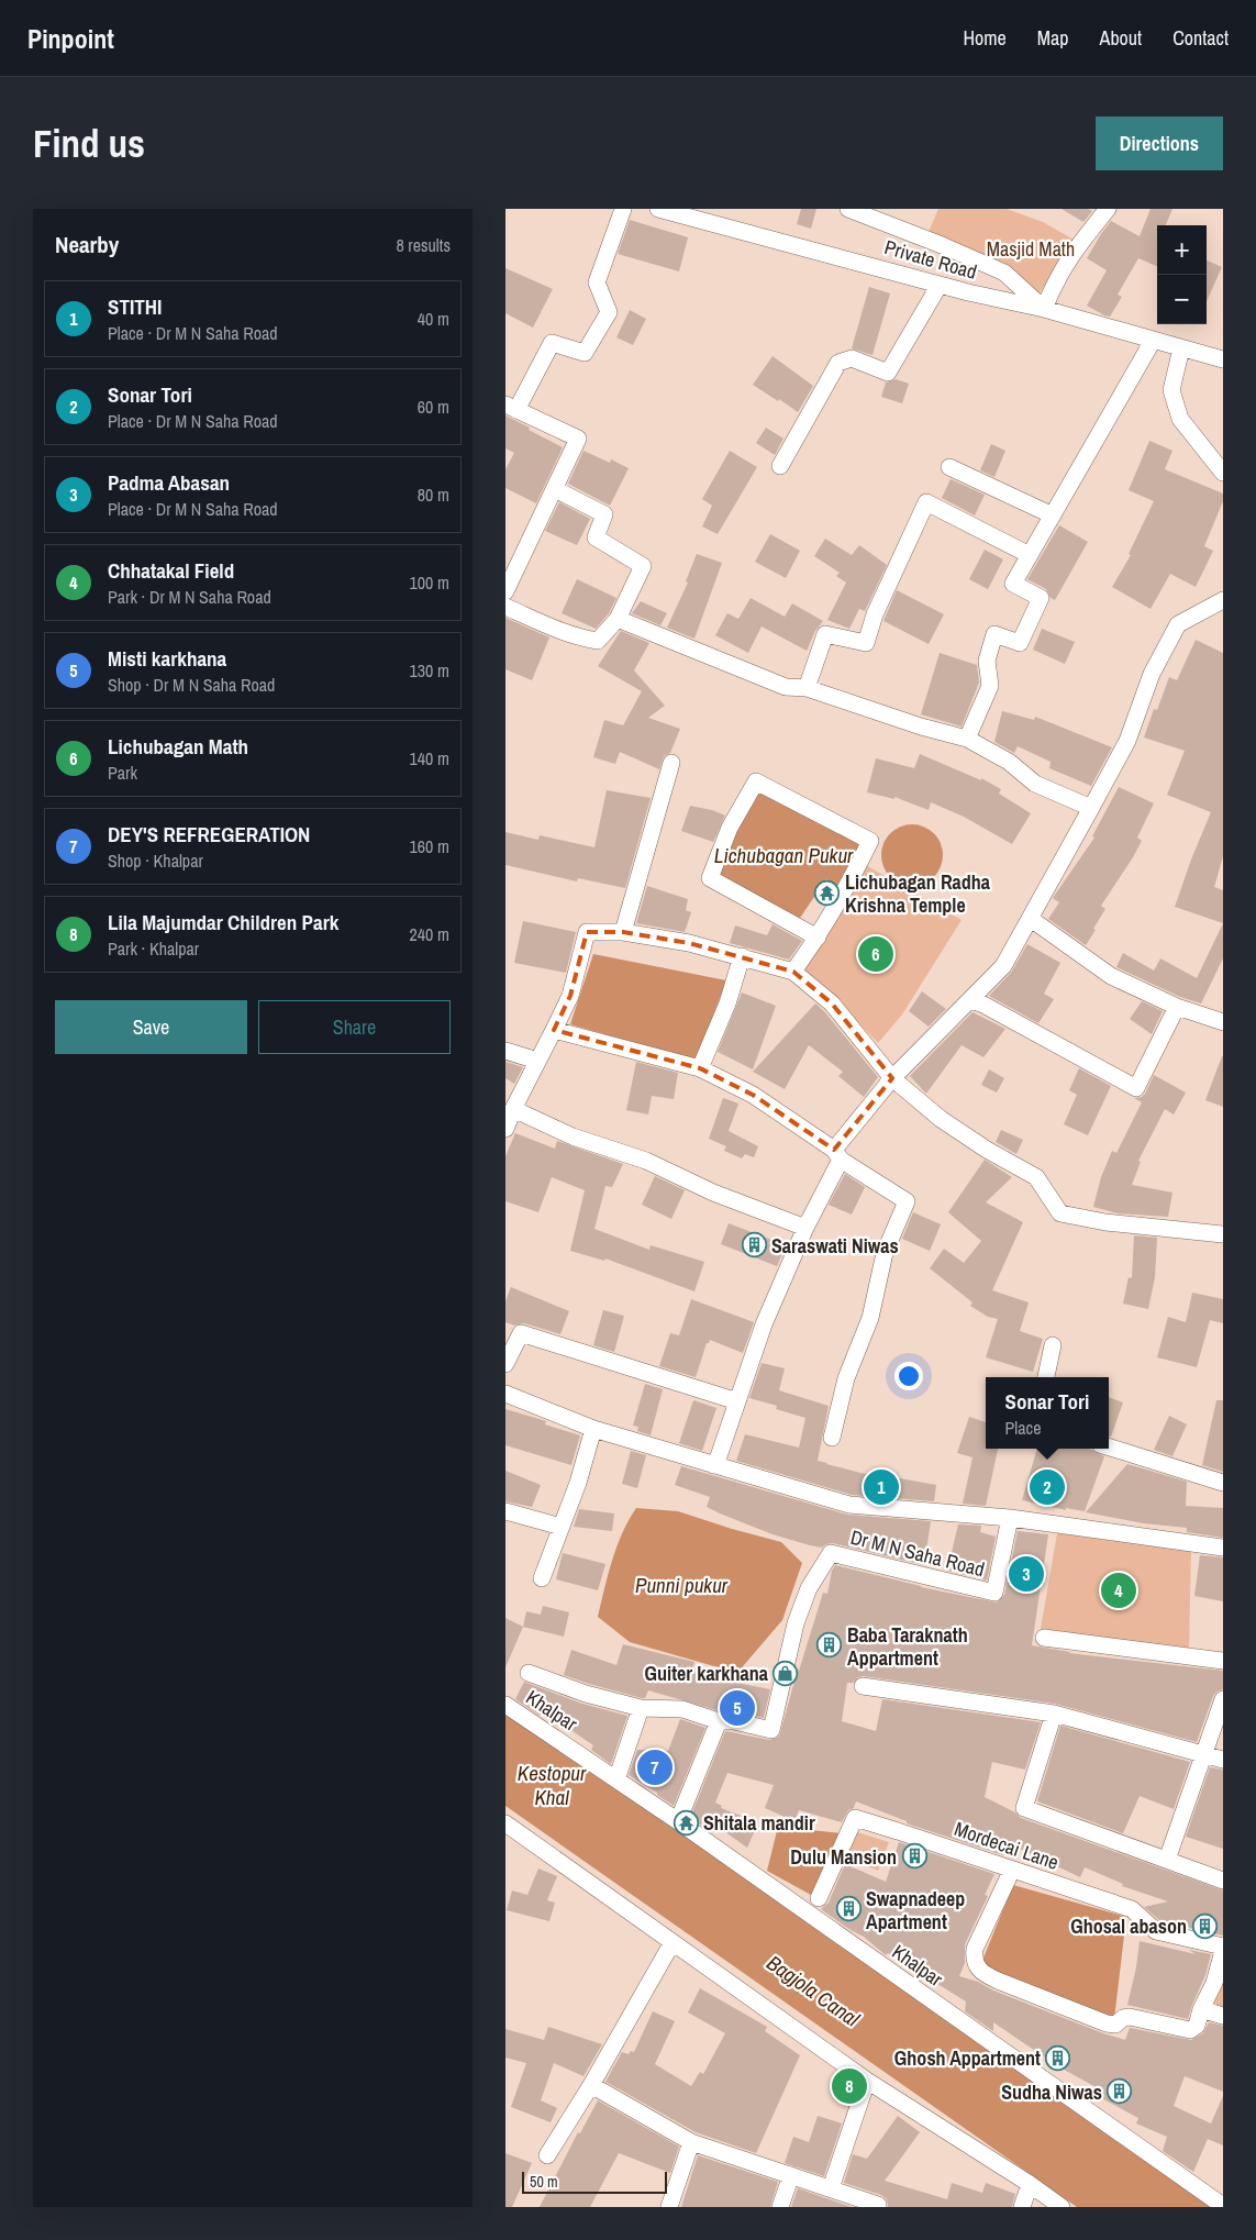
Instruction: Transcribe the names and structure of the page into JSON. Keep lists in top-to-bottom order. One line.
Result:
{"streets":{"street":["Private Road","Dr M N Saha Road","Khalpar","Mordecai Lane"]},"water":["Lichubagan Pukur","Punni pukur","Kestopur Khal","Bagjola Canal"],"parks":["Masjid Math"],"places":{"temple":["Lichubagan Radha Krishna Temple","Shitala mandir"],"building":["Saraswati Niwas","Baba Taraknath Appartment","Dulu Mansion","Swapnadeep Apartment","Ghosal abason","Ghosh Appartment","Sudha Niwas"],"shop":["Guiter karkhana"]},"scale_bar":"50 m","page":{"header":"Pinpoint","nav":["Home","Map","About","Contact"],"buttons":["Directions",["Save","Share"]],"title":"Find us","heading":["Nearby","8 results"],"map_buttons":["+","−"],"list":[{"mark":"1","name":"STITHI","note":"Place · Dr M N Saha Road","value":"40 m"},{"mark":"2","name":"Sonar Tori","note":"Place · Dr M N Saha Road","value":"60 m"},{"mark":"3","name":"Padma Abasan","note":"Place · Dr M N Saha Road","value":"80 m"},{"mark":"4","name":"Chhatakal Field","note":"Park · Dr M N Saha Road","value":"100 m"},{"mark":"5","name":"Misti karkhana","note":"Shop · Dr M N Saha Road","value":"130 m"},{"mark":"6","name":"Lichubagan Math","note":"Park","value":"140 m"},{"mark":"7","name":"DEY'S REFREGERATION","note":"Shop · Khalpar","value":"160 m"},{"mark":"8","name":"Lila Majumdar Children Park","note":"Park · Khalpar","value":"240 m"}],"pins":["6","1","2","3","4","5","7","8"],"popup":["Sonar Tori","Place"],"scale":"50 m"}}
